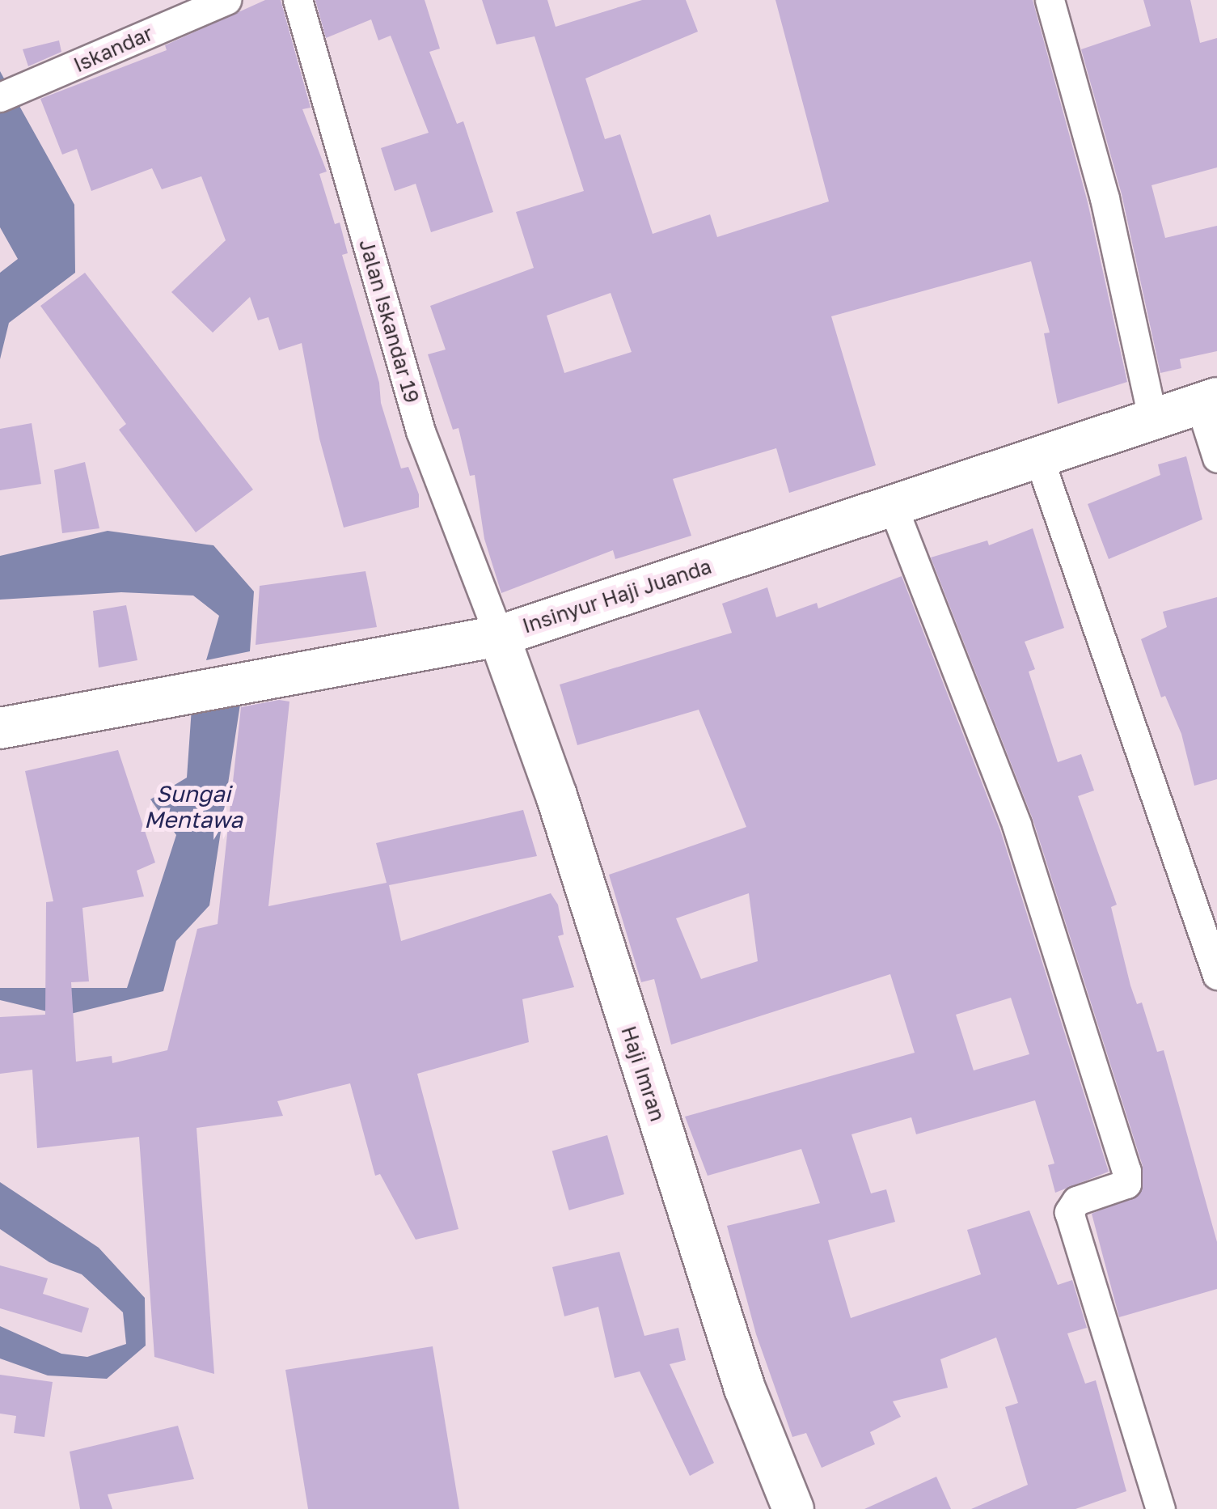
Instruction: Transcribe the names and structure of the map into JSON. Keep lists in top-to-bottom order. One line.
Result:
{"streets":{"street":["Iskandar","Jalan Iskandar 19","Insinyur Haji Juanda","Haji Imran"]},"crossings":[["Jalan Iskandar 19","Insinyur Haji Juanda"],["Jalan Iskandar 19","Haji Imran"],["Insinyur Haji Juanda","Haji Imran"]],"water":["Sungai Mentawa"]}
